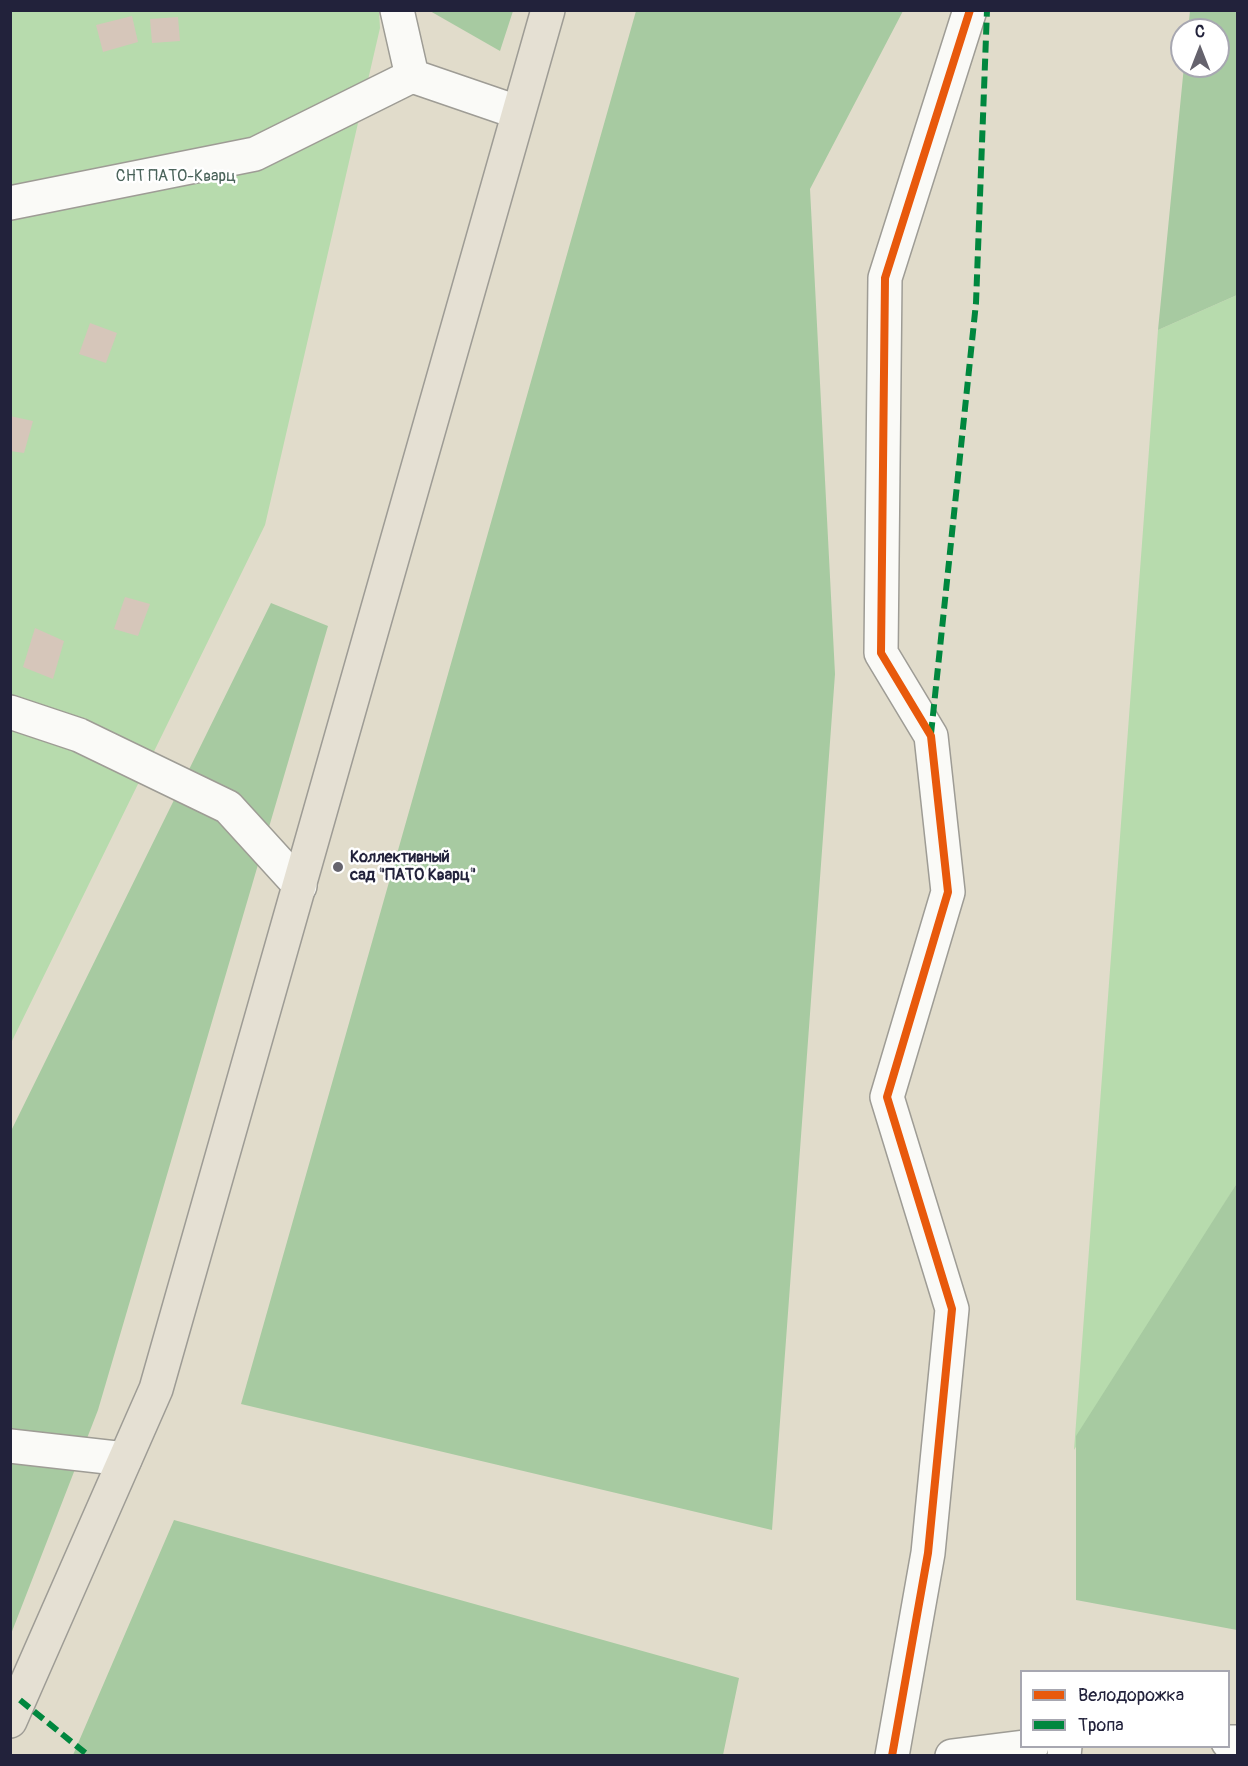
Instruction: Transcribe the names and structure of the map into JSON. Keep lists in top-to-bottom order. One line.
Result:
{"parks":["СНТ ПАТО-Кварц"],"places":["Коллективный сад \"ПАТО Кварц\""],"legend":["Велодорожка","Тропа"],"north":"top"}
